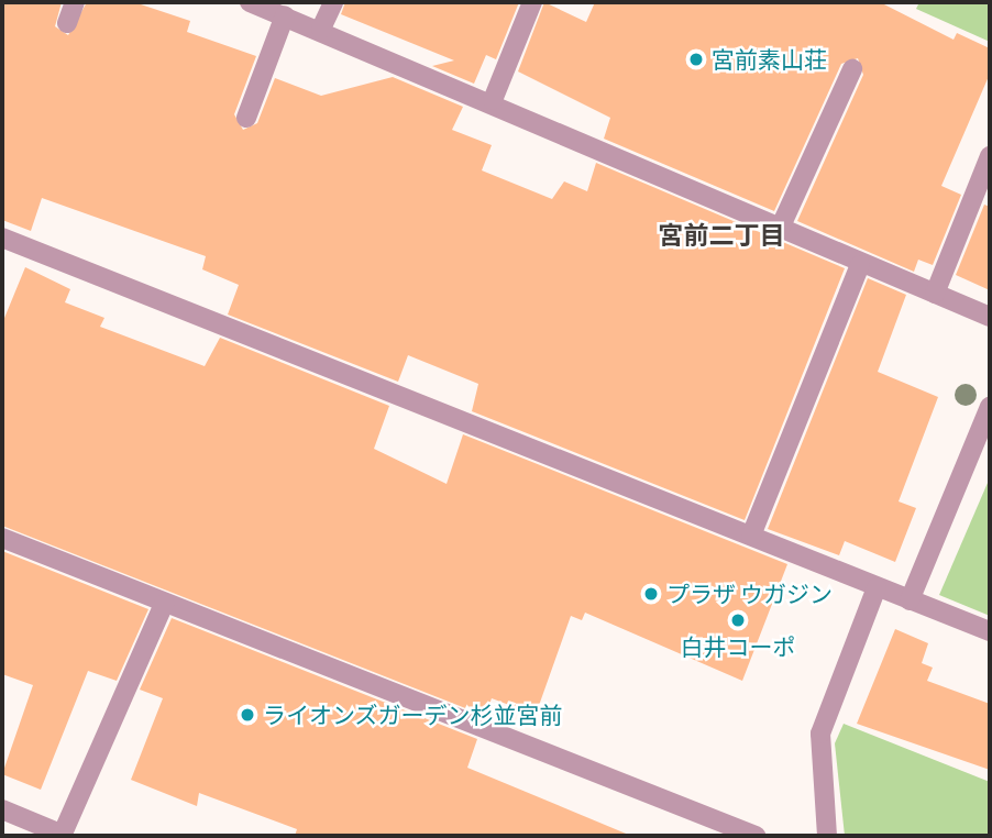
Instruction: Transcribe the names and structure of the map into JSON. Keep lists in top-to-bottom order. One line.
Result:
{"districts":["宮前二丁目"],"places":["宮前素山荘","プラザ ウガジン","白井コーポ","ライオンズガーデン杉並宮前"]}
